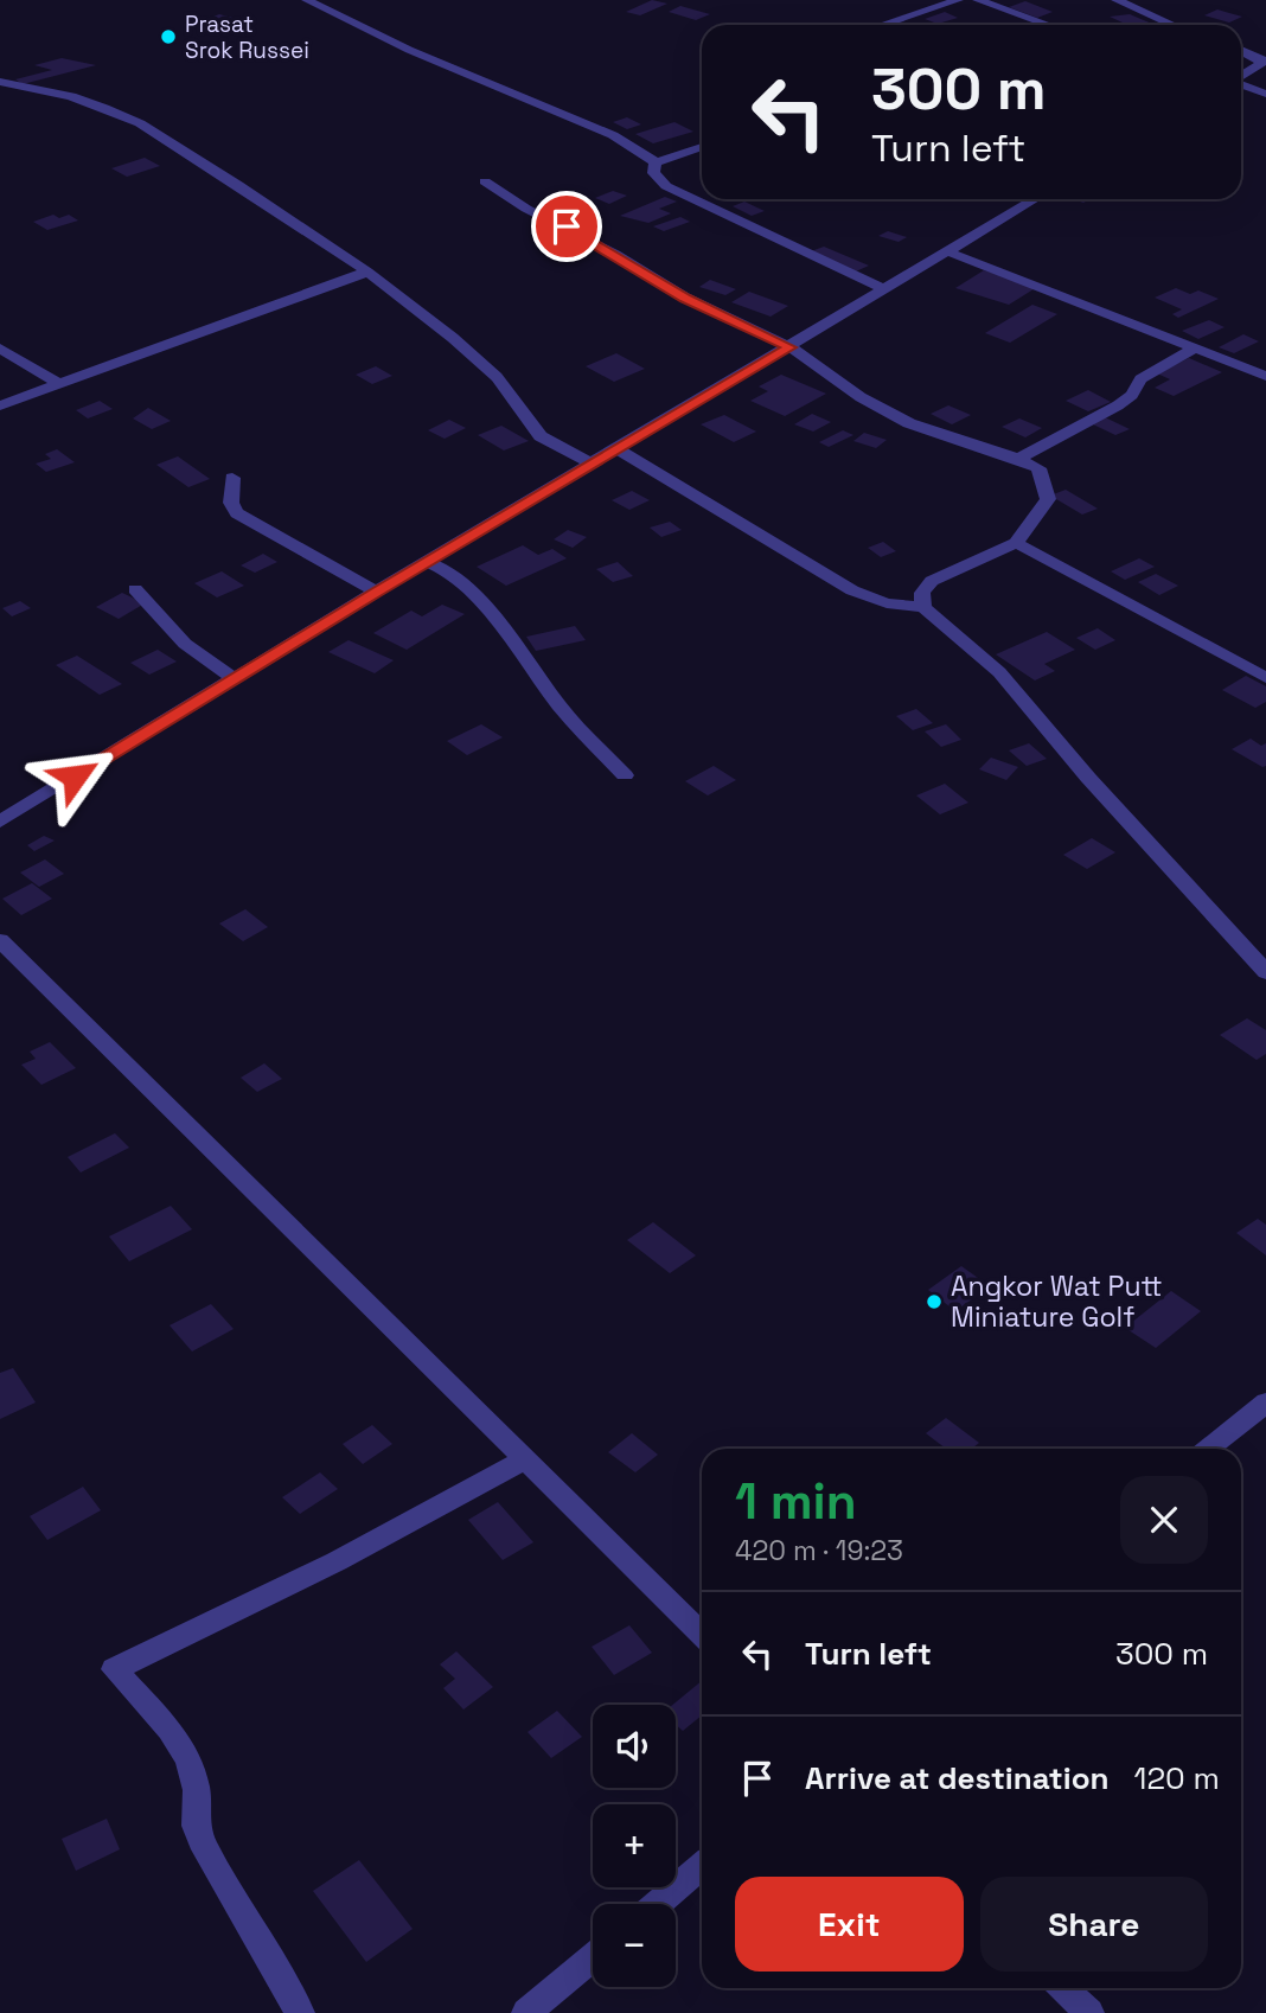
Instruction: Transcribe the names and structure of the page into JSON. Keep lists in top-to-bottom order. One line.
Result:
{"places":["Prasat Srok Russei","Angkor Wat Putt Miniature Golf"],"page":{"turn":["300 m","Turn left"],"heading":["1 min","420 m · 19:23"],"list":[{"name":"Turn left","value":"300 m"},{"name":"Arrive at destination","value":"120 m"}],"map_buttons":["+","−"],"buttons":["Exit","Share"]}}
